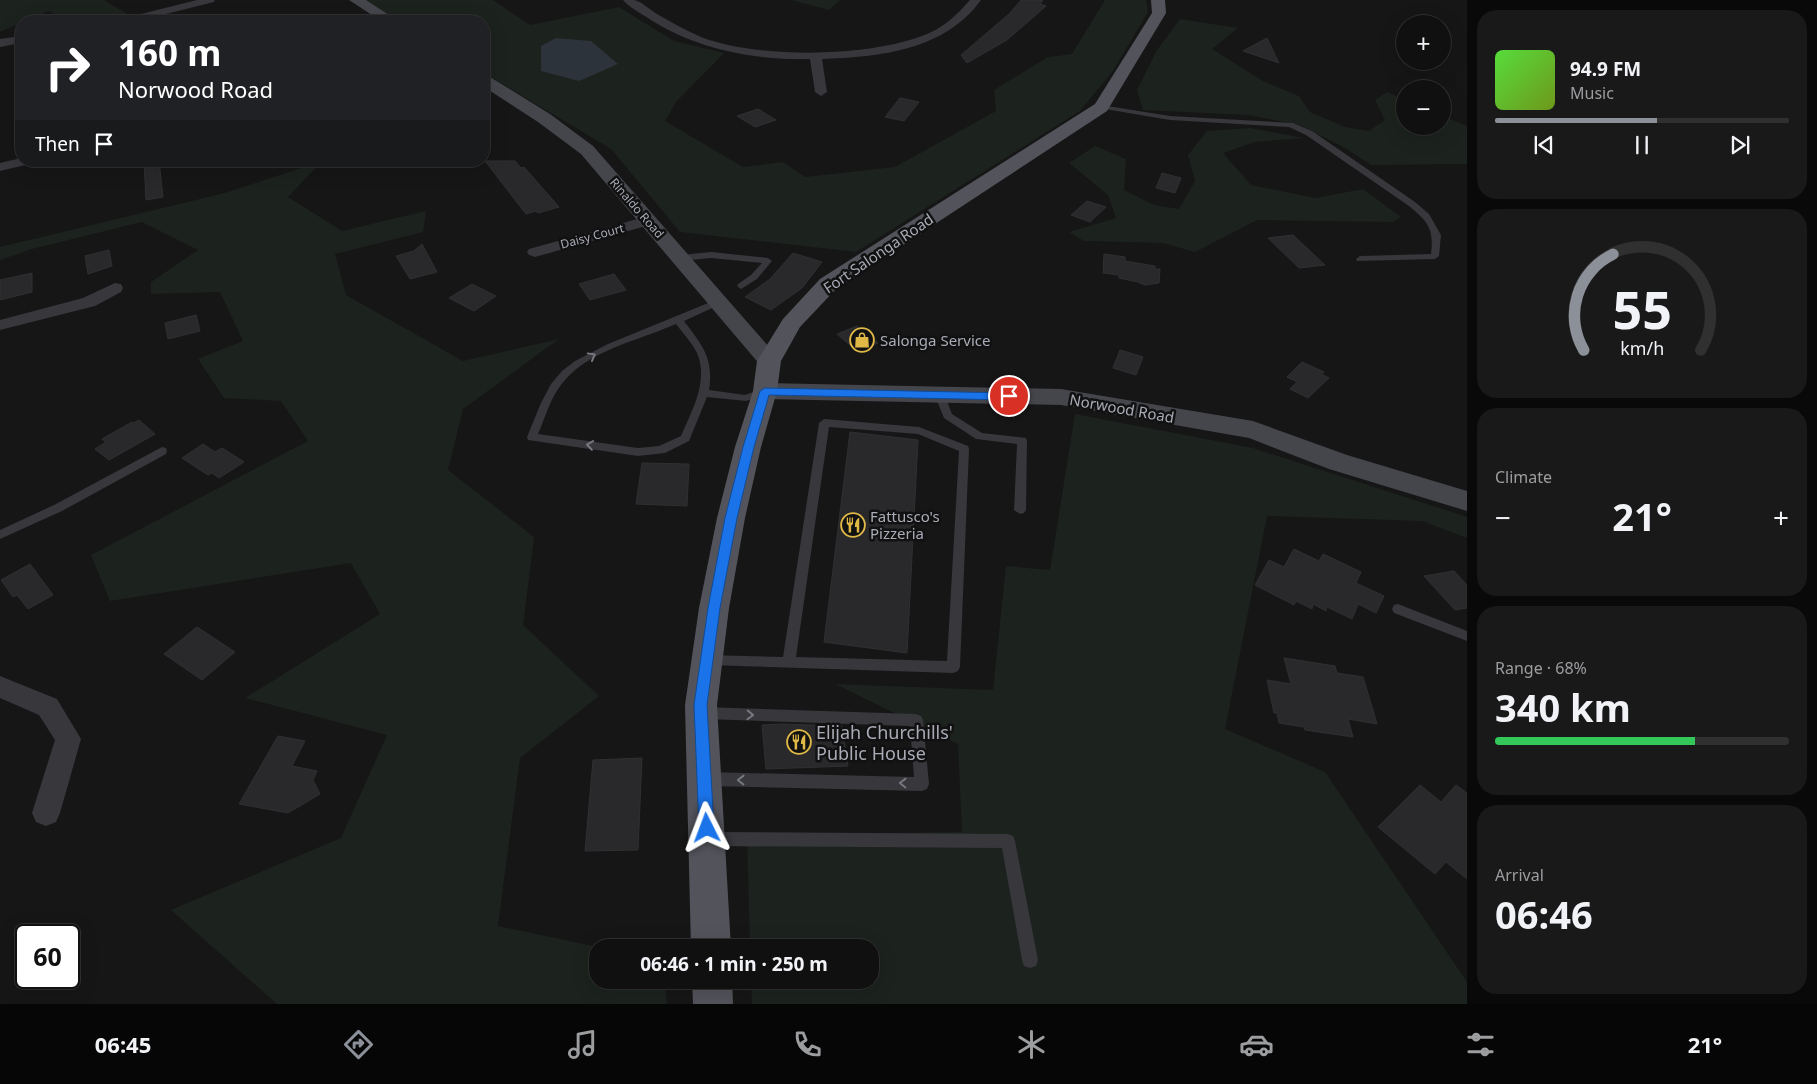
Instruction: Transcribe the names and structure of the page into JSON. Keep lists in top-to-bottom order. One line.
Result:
{"streets":{"main road":["Fort Salonga Road"],"street":["Rinaldo Road","Daisy Court","Norwood Road"]},"crossings":[["Rinaldo Road","Daisy Court"],["Rinaldo Road","Fort Salonga Road"],["Fort Salonga Road","Norwood Road"]],"places":{"shop":["Salonga Service"],"restaurant":["Fattusco's Pizzeria","Elijah Churchills' Public House"]},"page":{"map_buttons":["+","−"],"turn":["160 m","Norwood Road"],"song":["94.9 FM","Music"],"then":"Then","tile":["Climate",["Range · 68%","340 km"],["Arrival","06:46"]],"heat":["−","21°","+"],"limit":"60","trip":"06:46 · 1 min · 250 m","tabs":["06:45","21°"],"gauge":["55","km/h"]}}
